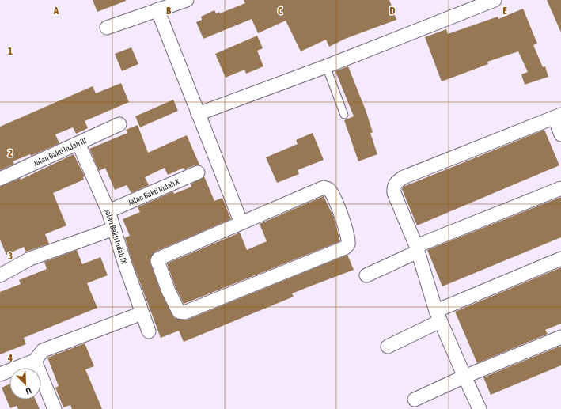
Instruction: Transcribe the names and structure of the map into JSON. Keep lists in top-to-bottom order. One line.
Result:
{"streets":{"street":["Jalan Bakti Indah III","Jalan Bakti Indah X","Jalan Bakti Indah IX"]},"crossings":[["Jalan Bakti Indah III","Jalan Bakti Indah IX"],["Jalan Bakti Indah X","Jalan Bakti Indah IX"]],"north":"bottom right","grid":{"columns":["A","B","C","D","E"],"rows":["1","2","3","4"]}}
